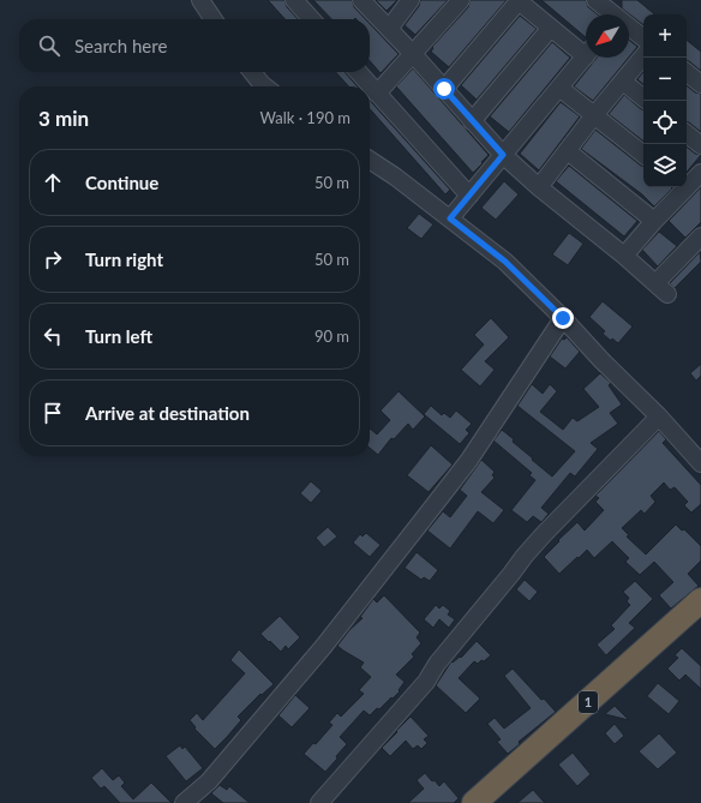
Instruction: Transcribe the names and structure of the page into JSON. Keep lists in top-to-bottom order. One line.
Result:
{"streets":{"highway":["1"]},"north":"bottom left","page":{"map_buttons":["+","−"],"search":"Search here","heading":["3 min","Walk · 190 m"],"list":[["Continue","50 m"],["Turn right","50 m"],["Turn left","90 m"],"Arrive at destination"]}}
